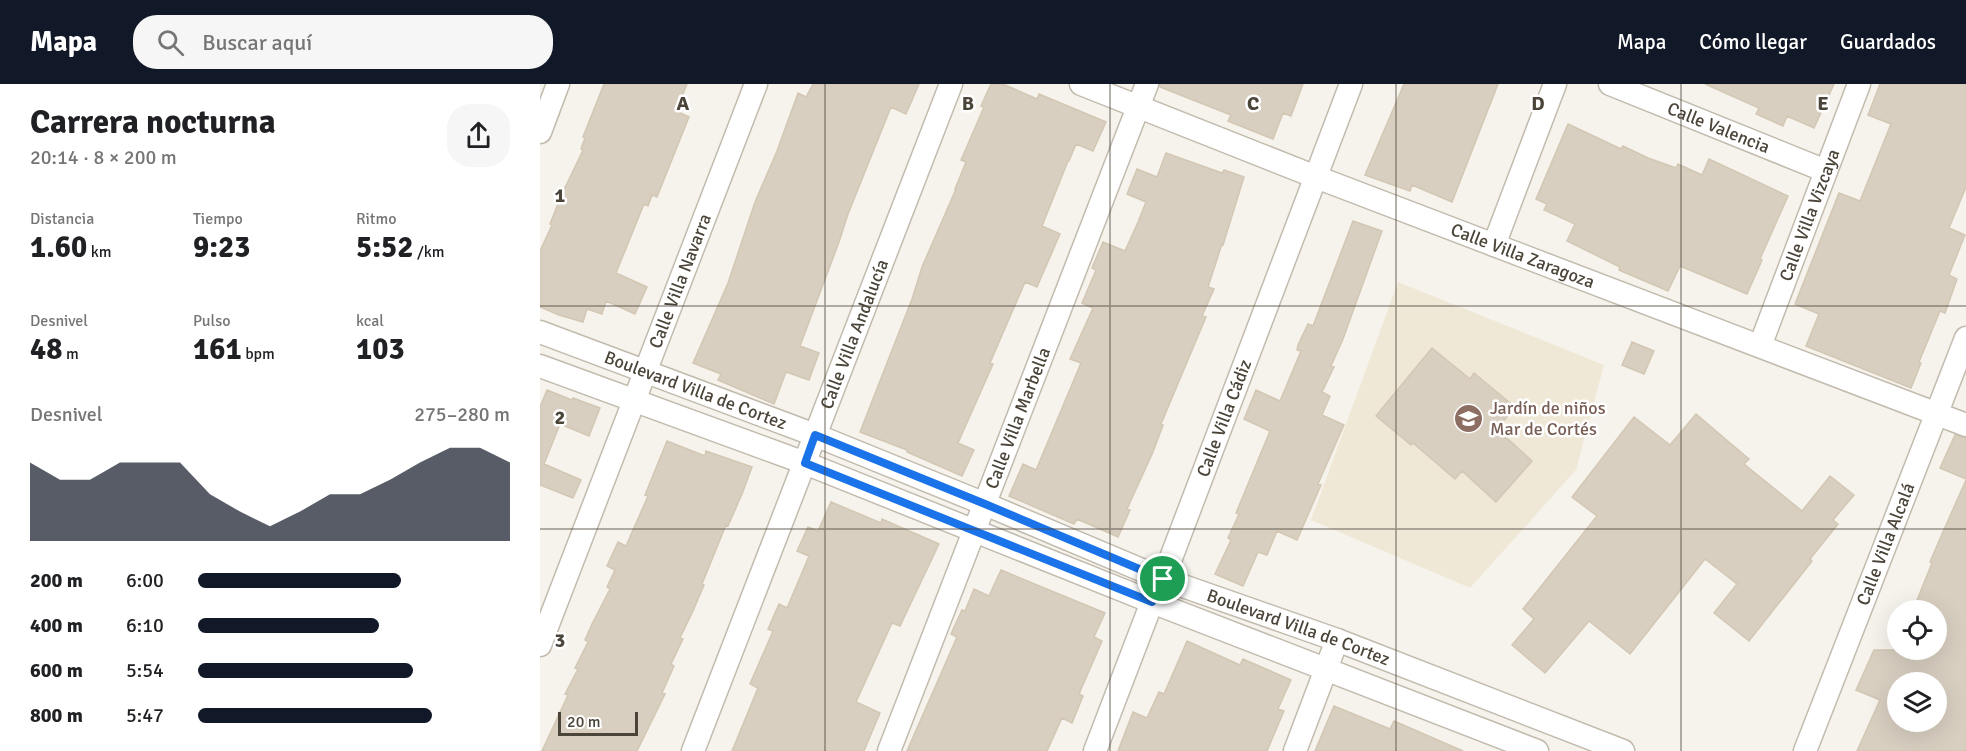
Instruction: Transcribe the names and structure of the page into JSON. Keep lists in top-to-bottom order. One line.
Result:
{"streets":{"street":["Calle Valencia","Calle Villa Vizcaya","Calle Villa Zaragoza","Calle Villa Navarra","Calle Villa Andalucía","Boulevard Villa de Cortez","Calle Villa Marbella","Calle Villa Cádiz","Calle Villa Alcalá"]},"crossings":[["Calle Valencia","Calle Villa Vizcaya"],["Calle Villa Vizcaya","Calle Villa Zaragoza"],["Calle Villa Zaragoza","Calle Villa Marbella"],["Calle Villa Zaragoza","Calle Villa Cádiz"],["Calle Villa Zaragoza","Calle Villa Alcalá"],["Calle Villa Navarra","Boulevard Villa de Cortez"],["Calle Villa Andalucía","Boulevard Villa de Cortez"],["Boulevard Villa de Cortez","Calle Villa Marbella"],["Boulevard Villa de Cortez","Calle Villa Cádiz"]],"places":{"school or university":["Jardín de niños Mar de Cortés"]},"scale_bar":"20 m","page":{"header":"Mapa","search":"Buscar aquí","nav":["Mapa","Cómo llegar","Guardados"],"heading":["Carrera nocturna","20:14 · 8 × 200 m"],"stats":[["Distancia","1.60 km"],["Tiempo","9:23"],["Ritmo","5:52 /km"],["Desnivel","48 m"],["Pulso","161 bpm"],["kcal","103"]],"chart":["Desnivel","275–280 m"],"list":[{"name":"200 m","note":"6:00"},{"name":"400 m","note":"6:10"},{"name":"600 m","note":"5:54"},{"name":"800 m","note":"5:47"}],"scale":"20 m"},"grid":{"columns":["A","B","C","D","E"],"rows":["1","2","3"]}}
